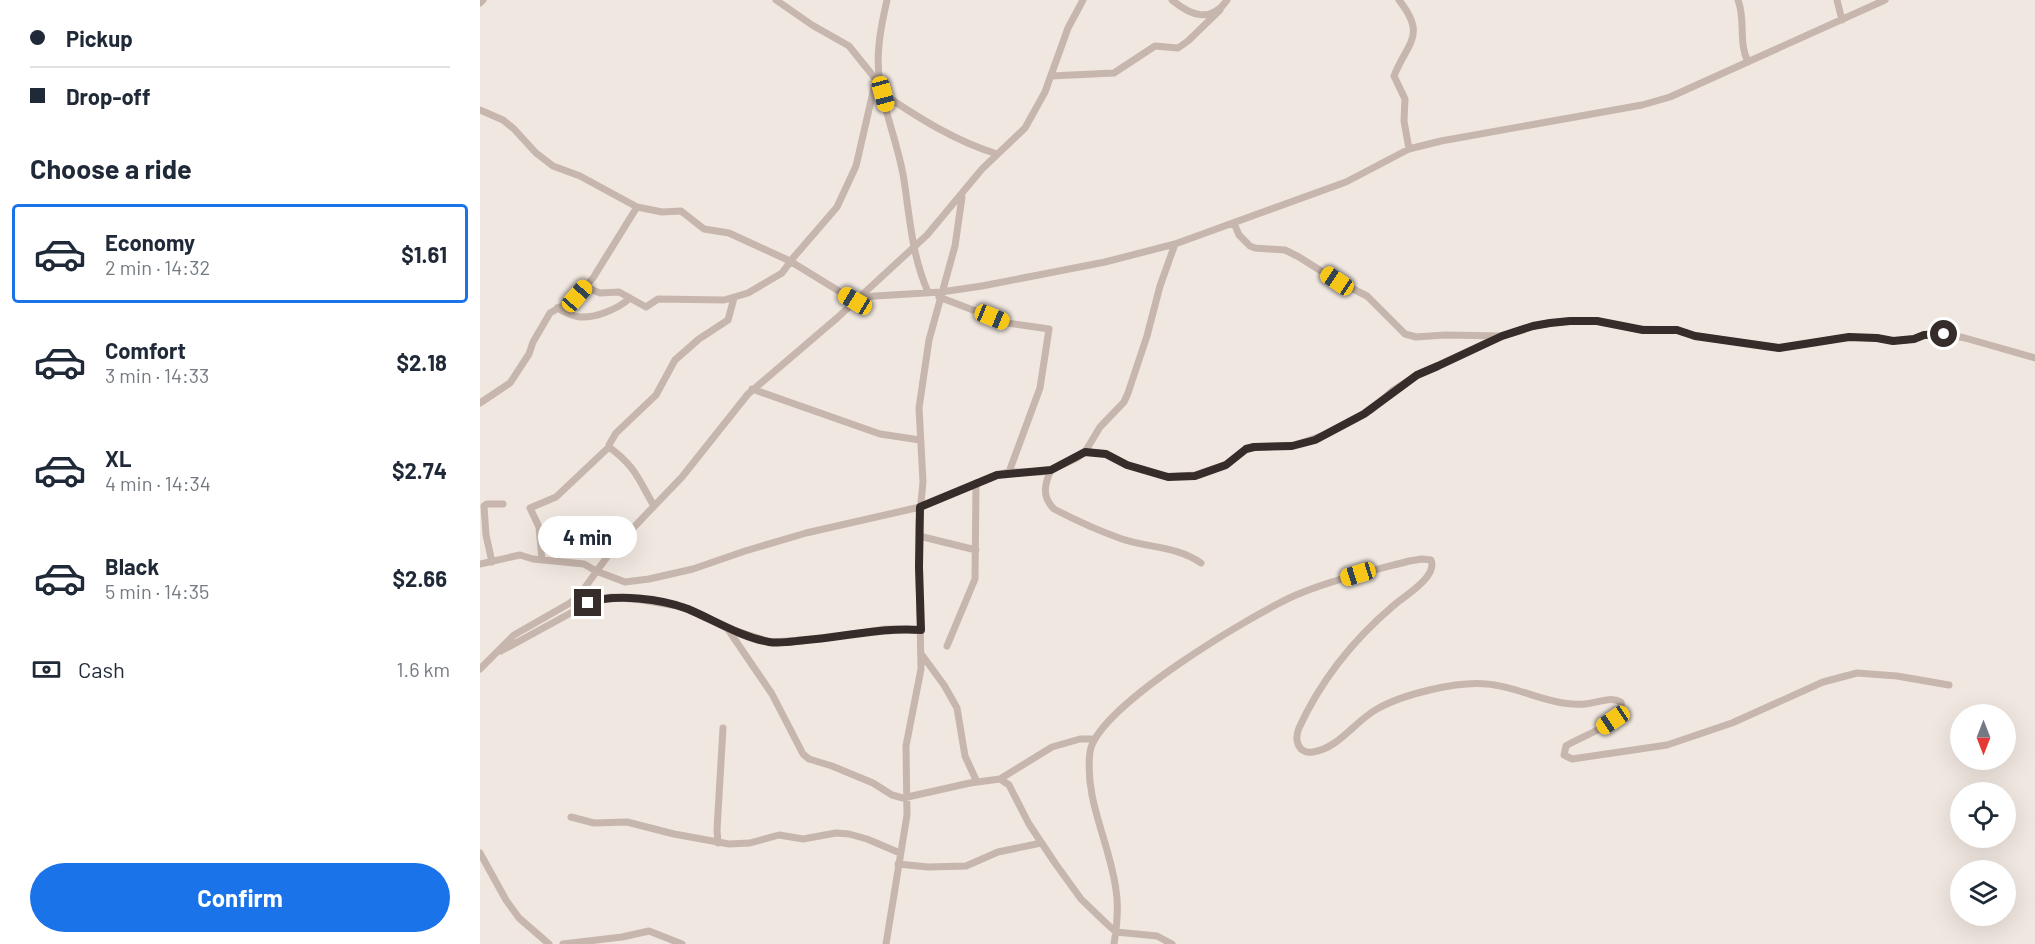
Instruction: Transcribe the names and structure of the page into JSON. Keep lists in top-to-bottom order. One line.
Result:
{"north":"bottom","page":{"banner":["Pickup","Drop-off"],"heading":"Choose a ride","list":[{"name":"Economy","note":"2 min · 14:32","value":"$1.61"},{"name":"Comfort","note":"3 min · 14:33","value":"$2.18"},{"name":"XL","note":"4 min · 14:34","value":"$2.74"},{"name":"Black","note":"5 min · 14:35","value":"$2.66"}],"bubble":"4 min","pay":["Cash","1.6 km"],"buttons":"Confirm"}}
